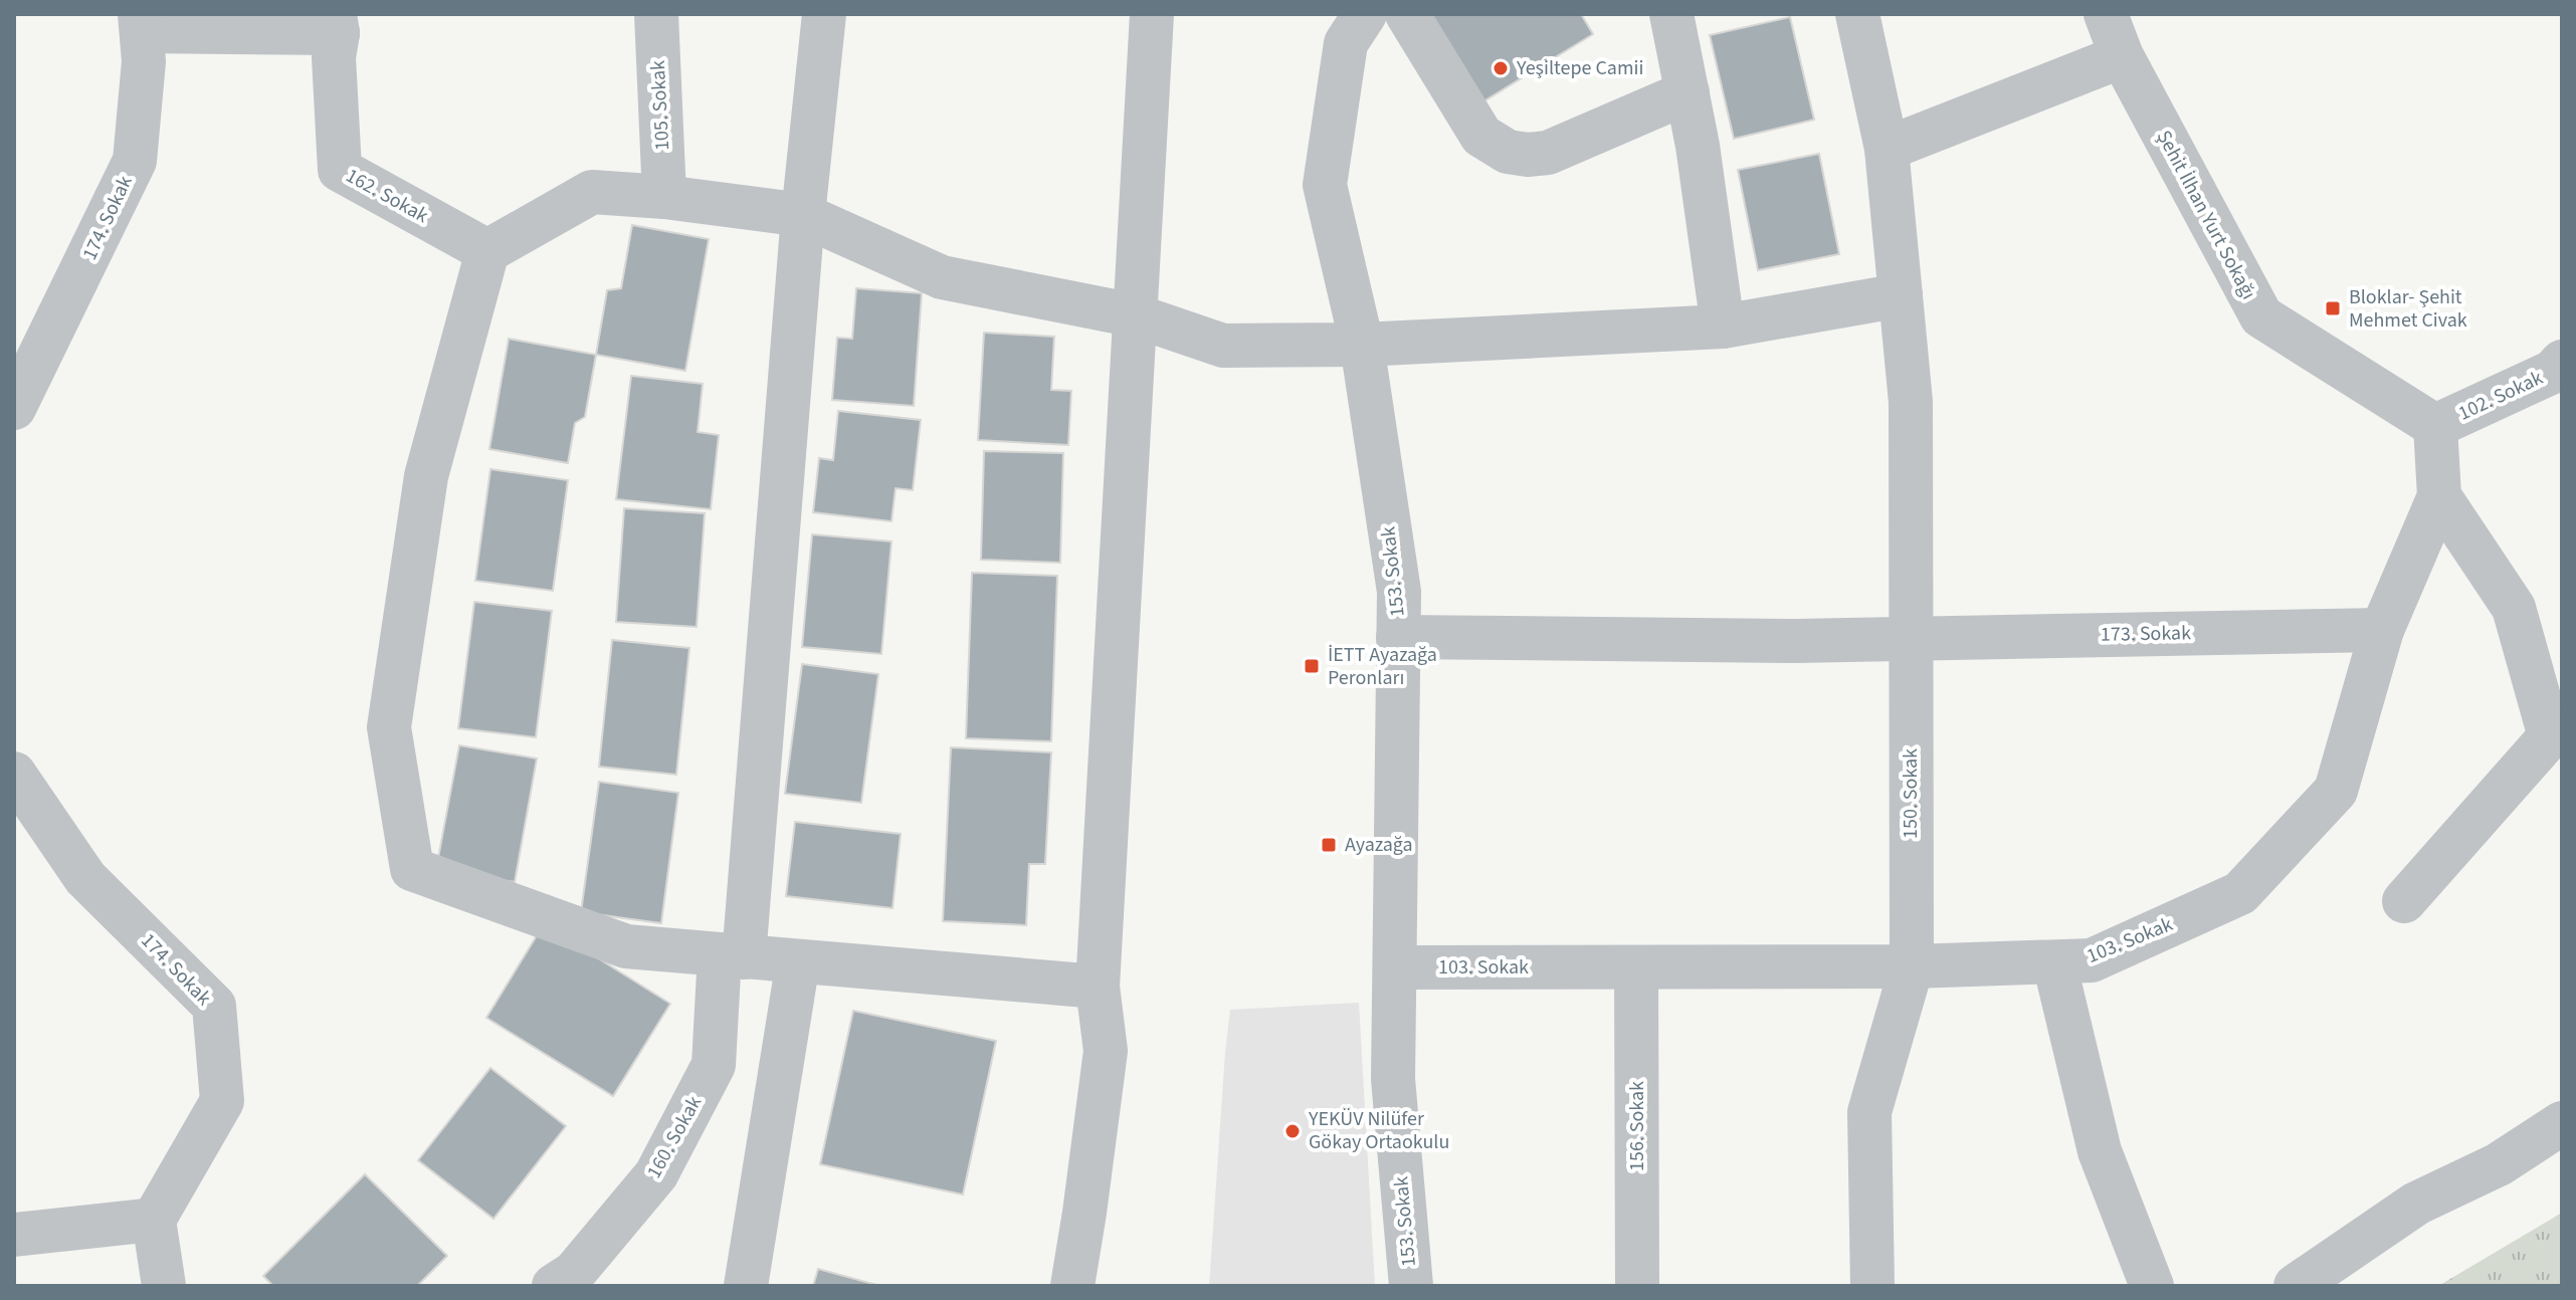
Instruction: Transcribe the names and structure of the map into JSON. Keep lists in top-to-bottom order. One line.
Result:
{"streets":{"street":["105. Sokak","162. Sokak","Şehit İlhan Yurt Sokağı","174. Sokak","102. Sokak","153. Sokak","173. Sokak","150. Sokak","103. Sokak","156. Sokak","160. Sokak"]},"crossings":[["Şehit İlhan Yurt Sokağı","102. Sokak"],["Şehit İlhan Yurt Sokağı","103. Sokak"],["102. Sokak","103. Sokak"],["153. Sokak","173. Sokak"],["153. Sokak","103. Sokak"],["173. Sokak","150. Sokak"],["173. Sokak","103. Sokak"],["150. Sokak","103. Sokak"],["103. Sokak","156. Sokak"]],"places":{"other":["Yeşiltepe Camii","YEKÜV Nilüfer Gökay Ortaokulu"],"transit":["Bloklar- Şehit Mehmet Civak","İETT Ayazağa Peronları","Ayazağa"]}}
